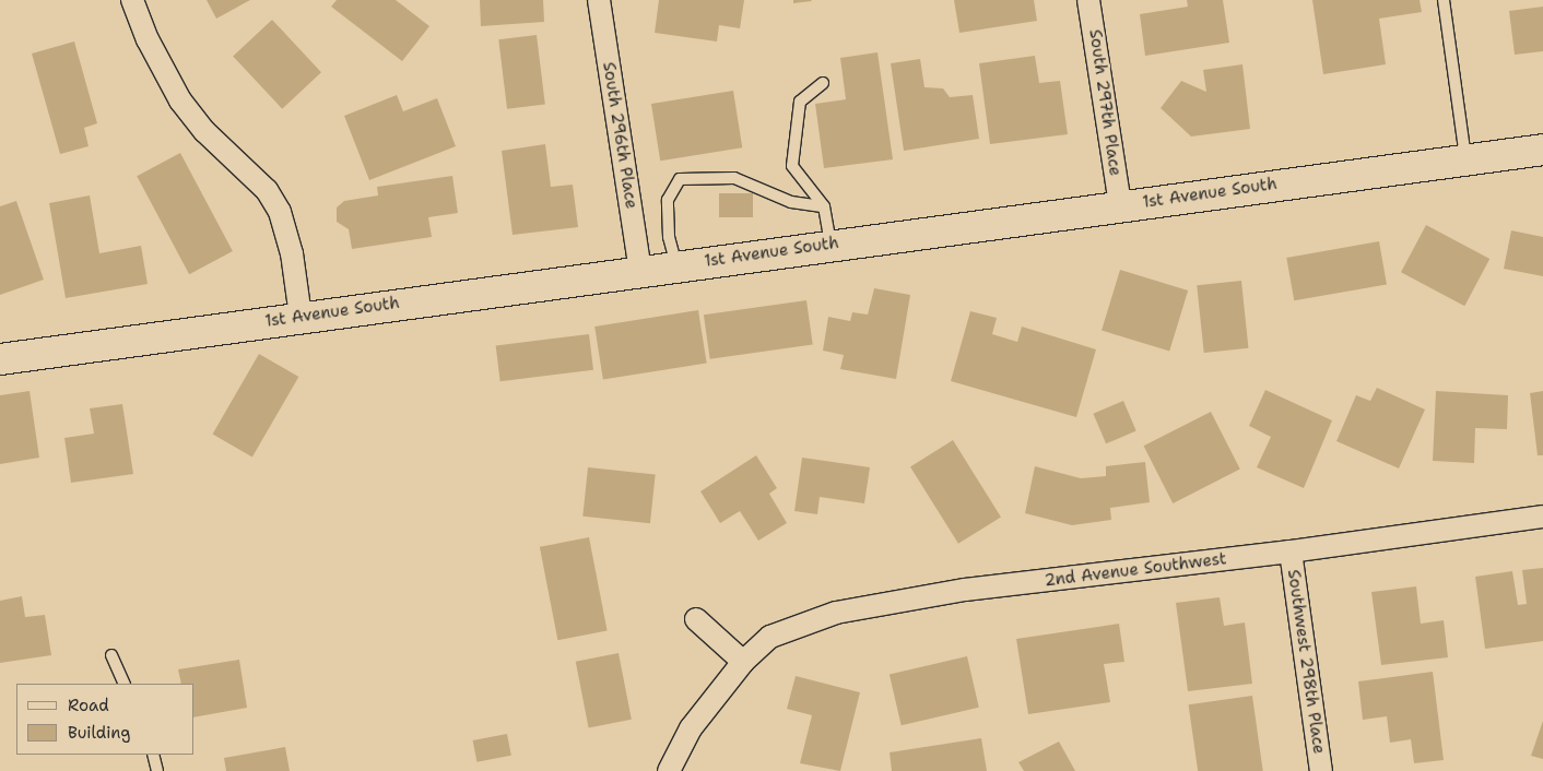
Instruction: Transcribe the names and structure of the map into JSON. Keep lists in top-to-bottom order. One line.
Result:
{"streets":{"street":["South 297th Place","South 296th Place","1st Avenue South","2nd Avenue Southwest","Southwest 298th Place"]},"crossings":[["South 297th Place","1st Avenue South"],["South 296th Place","1st Avenue South"],["2nd Avenue Southwest","Southwest 298th Place"]],"legend":["Road","Building"]}
